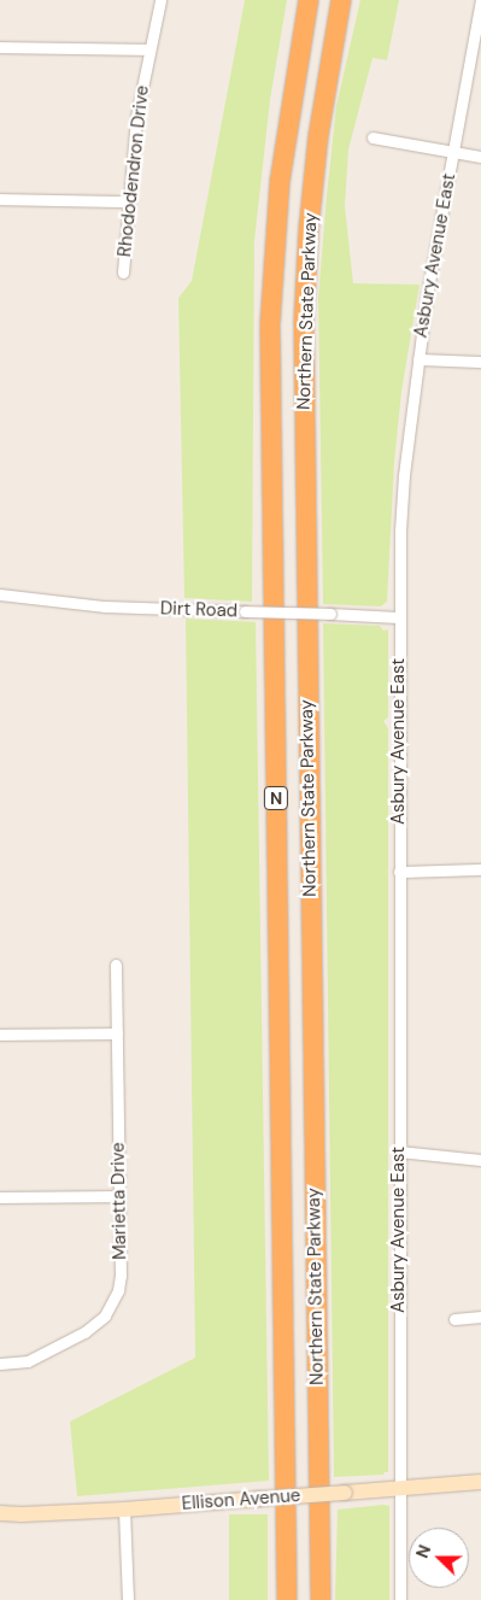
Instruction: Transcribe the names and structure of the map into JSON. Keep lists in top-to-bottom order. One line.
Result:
{"streets":{"highway":["Northern State Parkway","N"],"street":["Rhododendron Drive","Asbury Avenue East","Dirt Road","Marietta Drive","Ellison Avenue"]},"crossings":[["Asbury Avenue East","Dirt Road"],["Asbury Avenue East","Ellison Avenue"]],"north":"left"}
